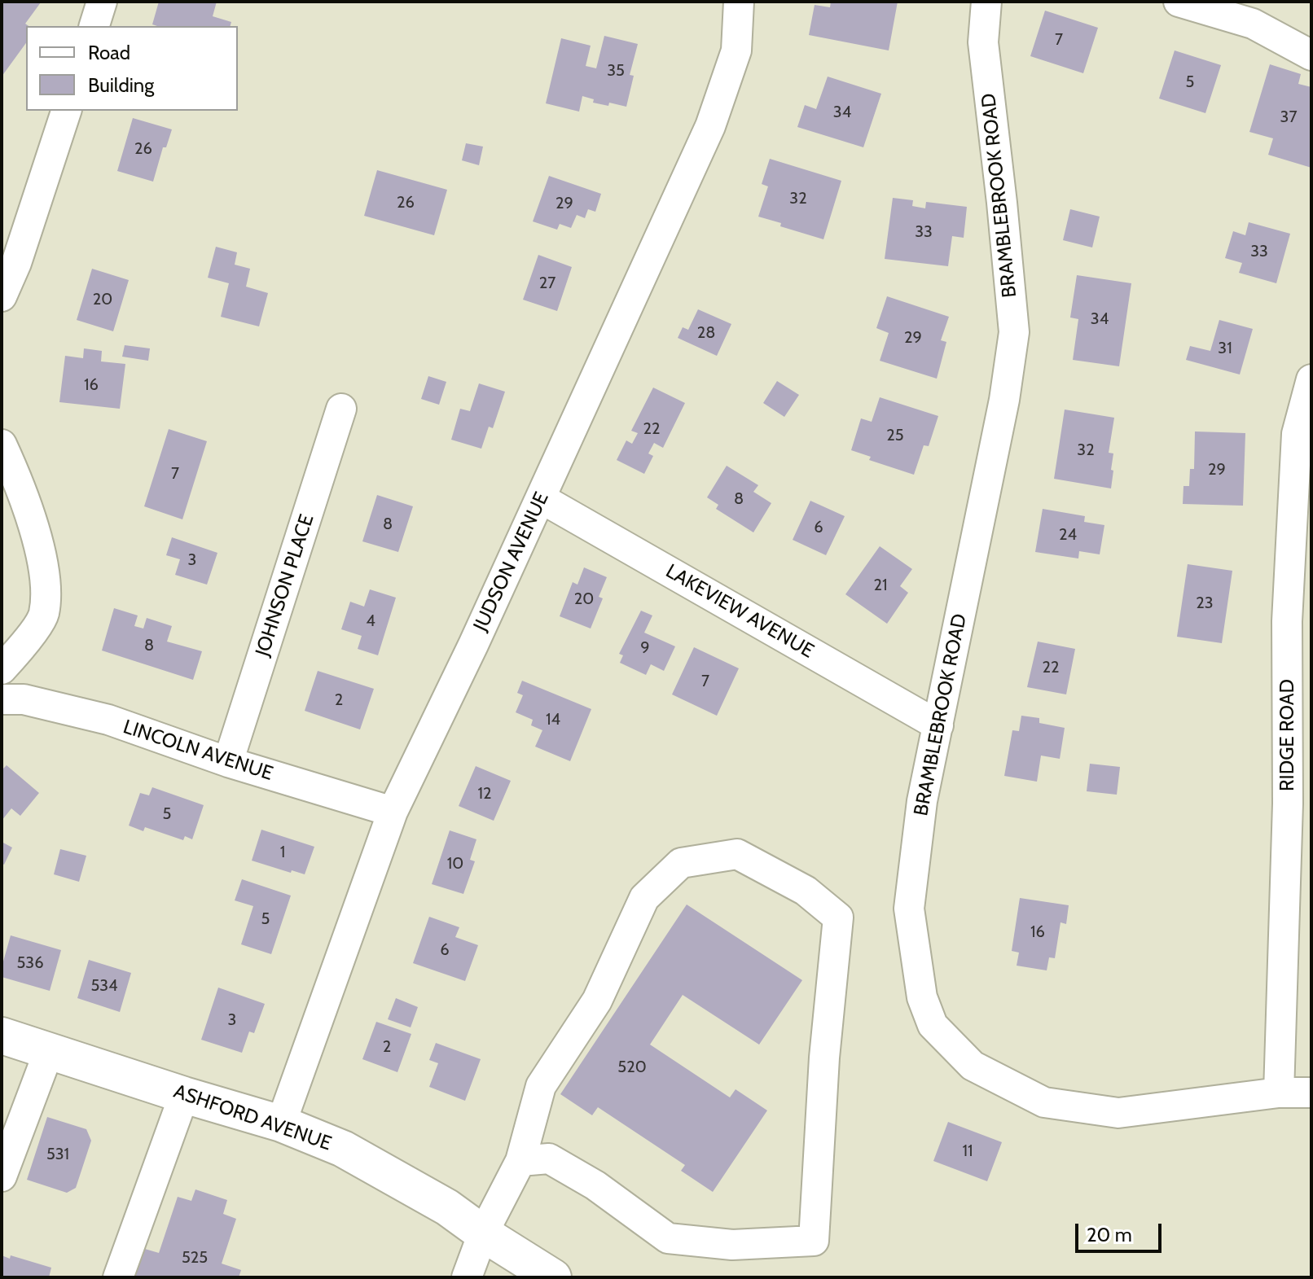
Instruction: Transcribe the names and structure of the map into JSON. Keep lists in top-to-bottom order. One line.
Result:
{"streets":{"main road":["ASHFORD AVENUE"],"street":["BRAMBLEBROOK ROAD","JUDSON AVENUE","JOHNSON PLACE","LAKEVIEW AVENUE","RIDGE ROAD","LINCOLN AVENUE"]},"crossings":[["BRAMBLEBROOK ROAD","LAKEVIEW AVENUE"],["BRAMBLEBROOK ROAD","RIDGE ROAD"],["JUDSON AVENUE","LAKEVIEW AVENUE"],["JUDSON AVENUE","LINCOLN AVENUE"],["JUDSON AVENUE","ASHFORD AVENUE"],["JOHNSON PLACE","LINCOLN AVENUE"]],"house_numbers":["7","35","5","34","37","26","32","26","29","33","33","27","20","34","28","29","31","16","22","25","32","29","7","8","8","6","24","3","21","20","23","4","8","9","22","7","2","14","12","5","1","10","5","16","6","536","534","3","2","520","11","531","525"],"legend":["Road","Building"],"scale_bar":"20 m"}
